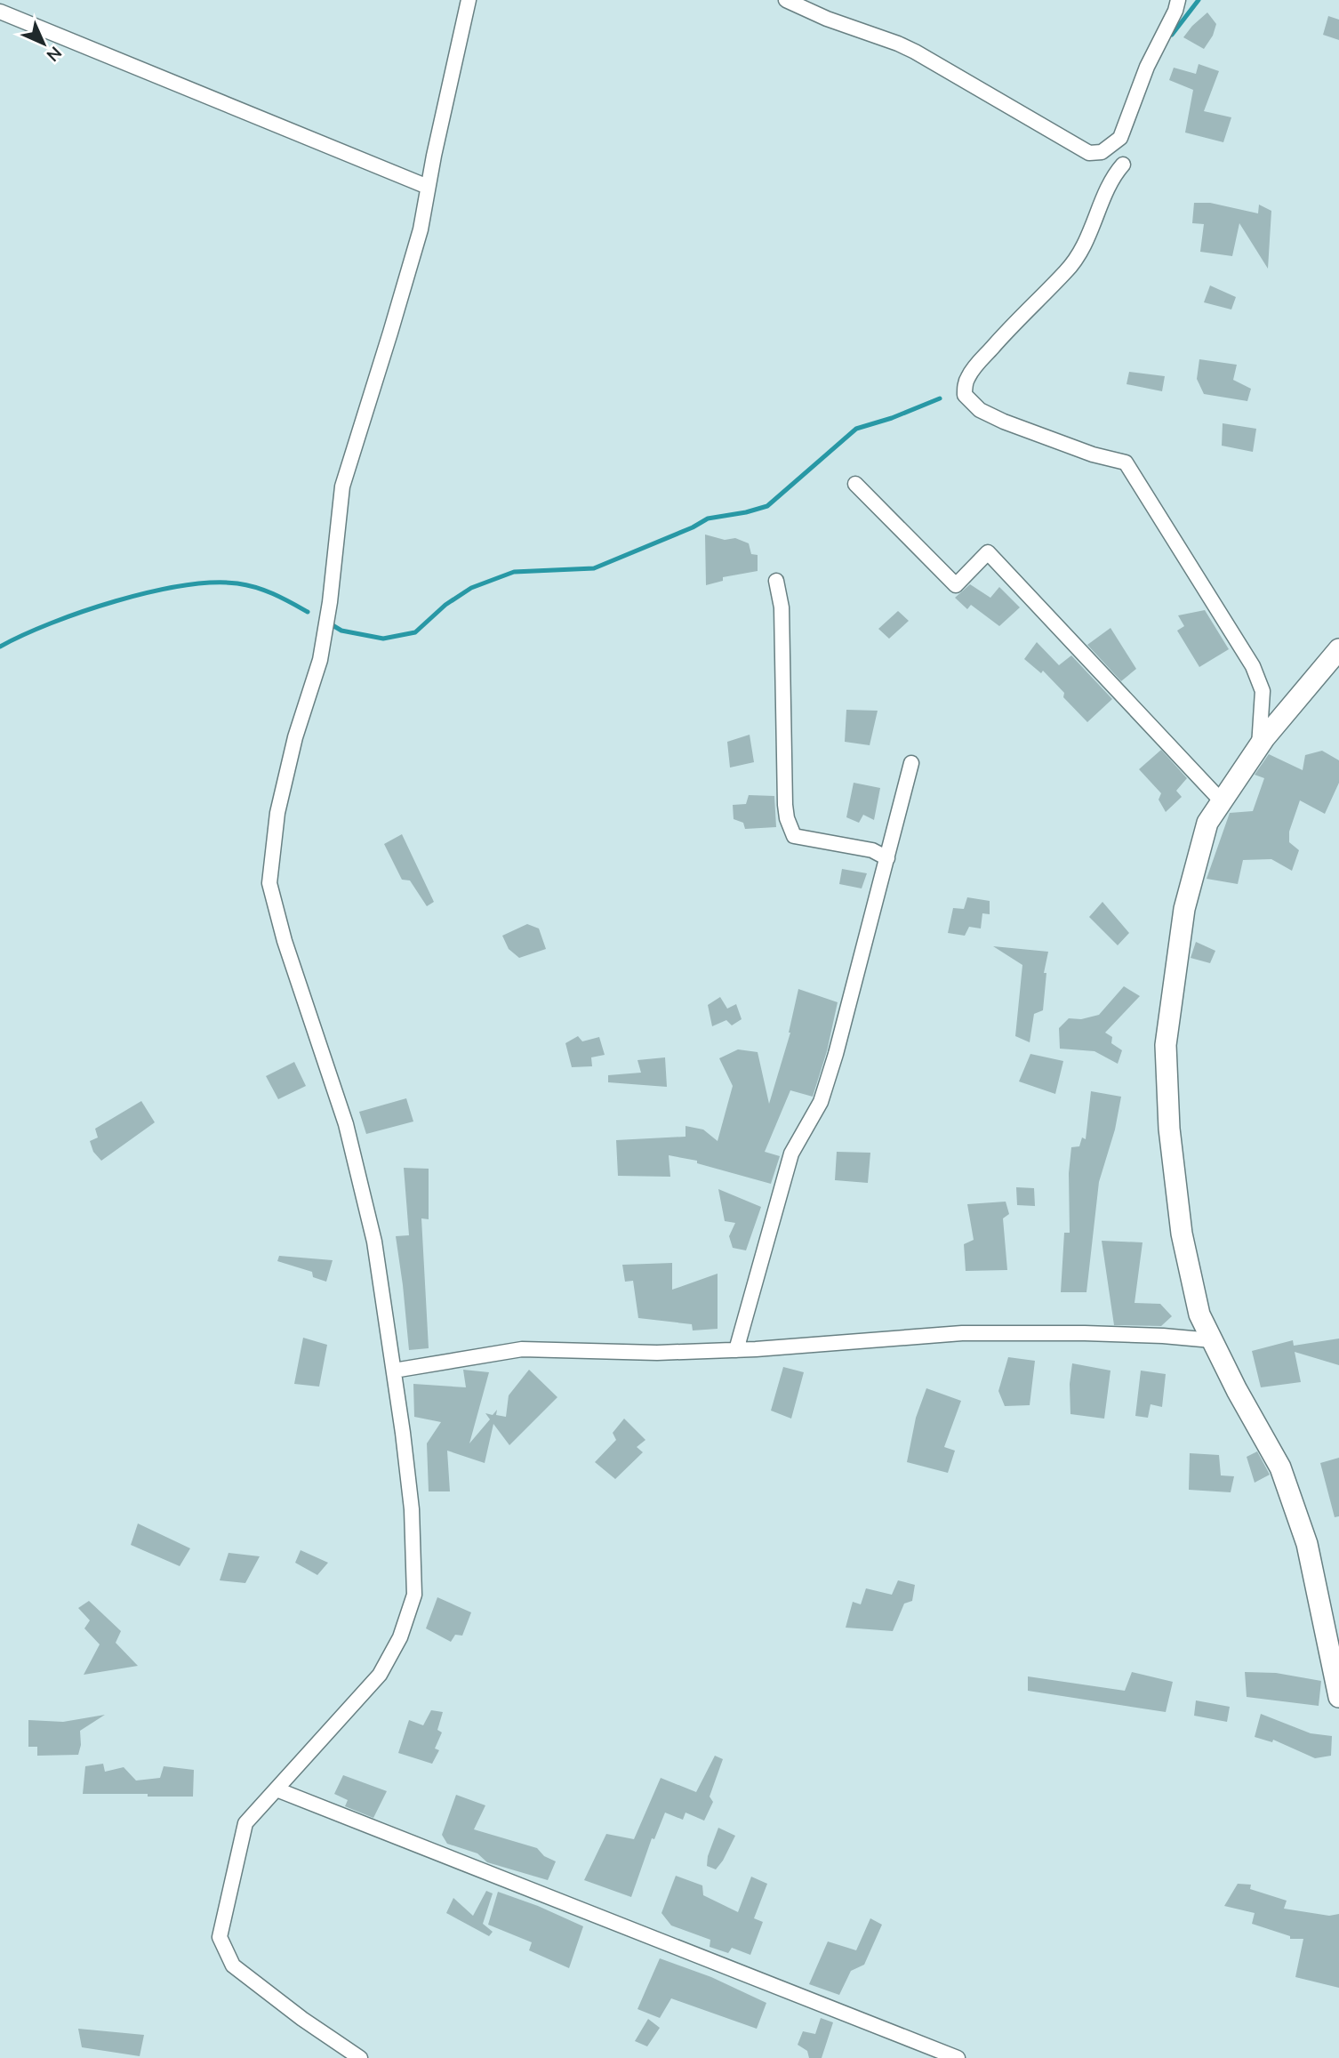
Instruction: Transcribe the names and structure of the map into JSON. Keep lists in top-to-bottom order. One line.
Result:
{"north":"bottom right"}
